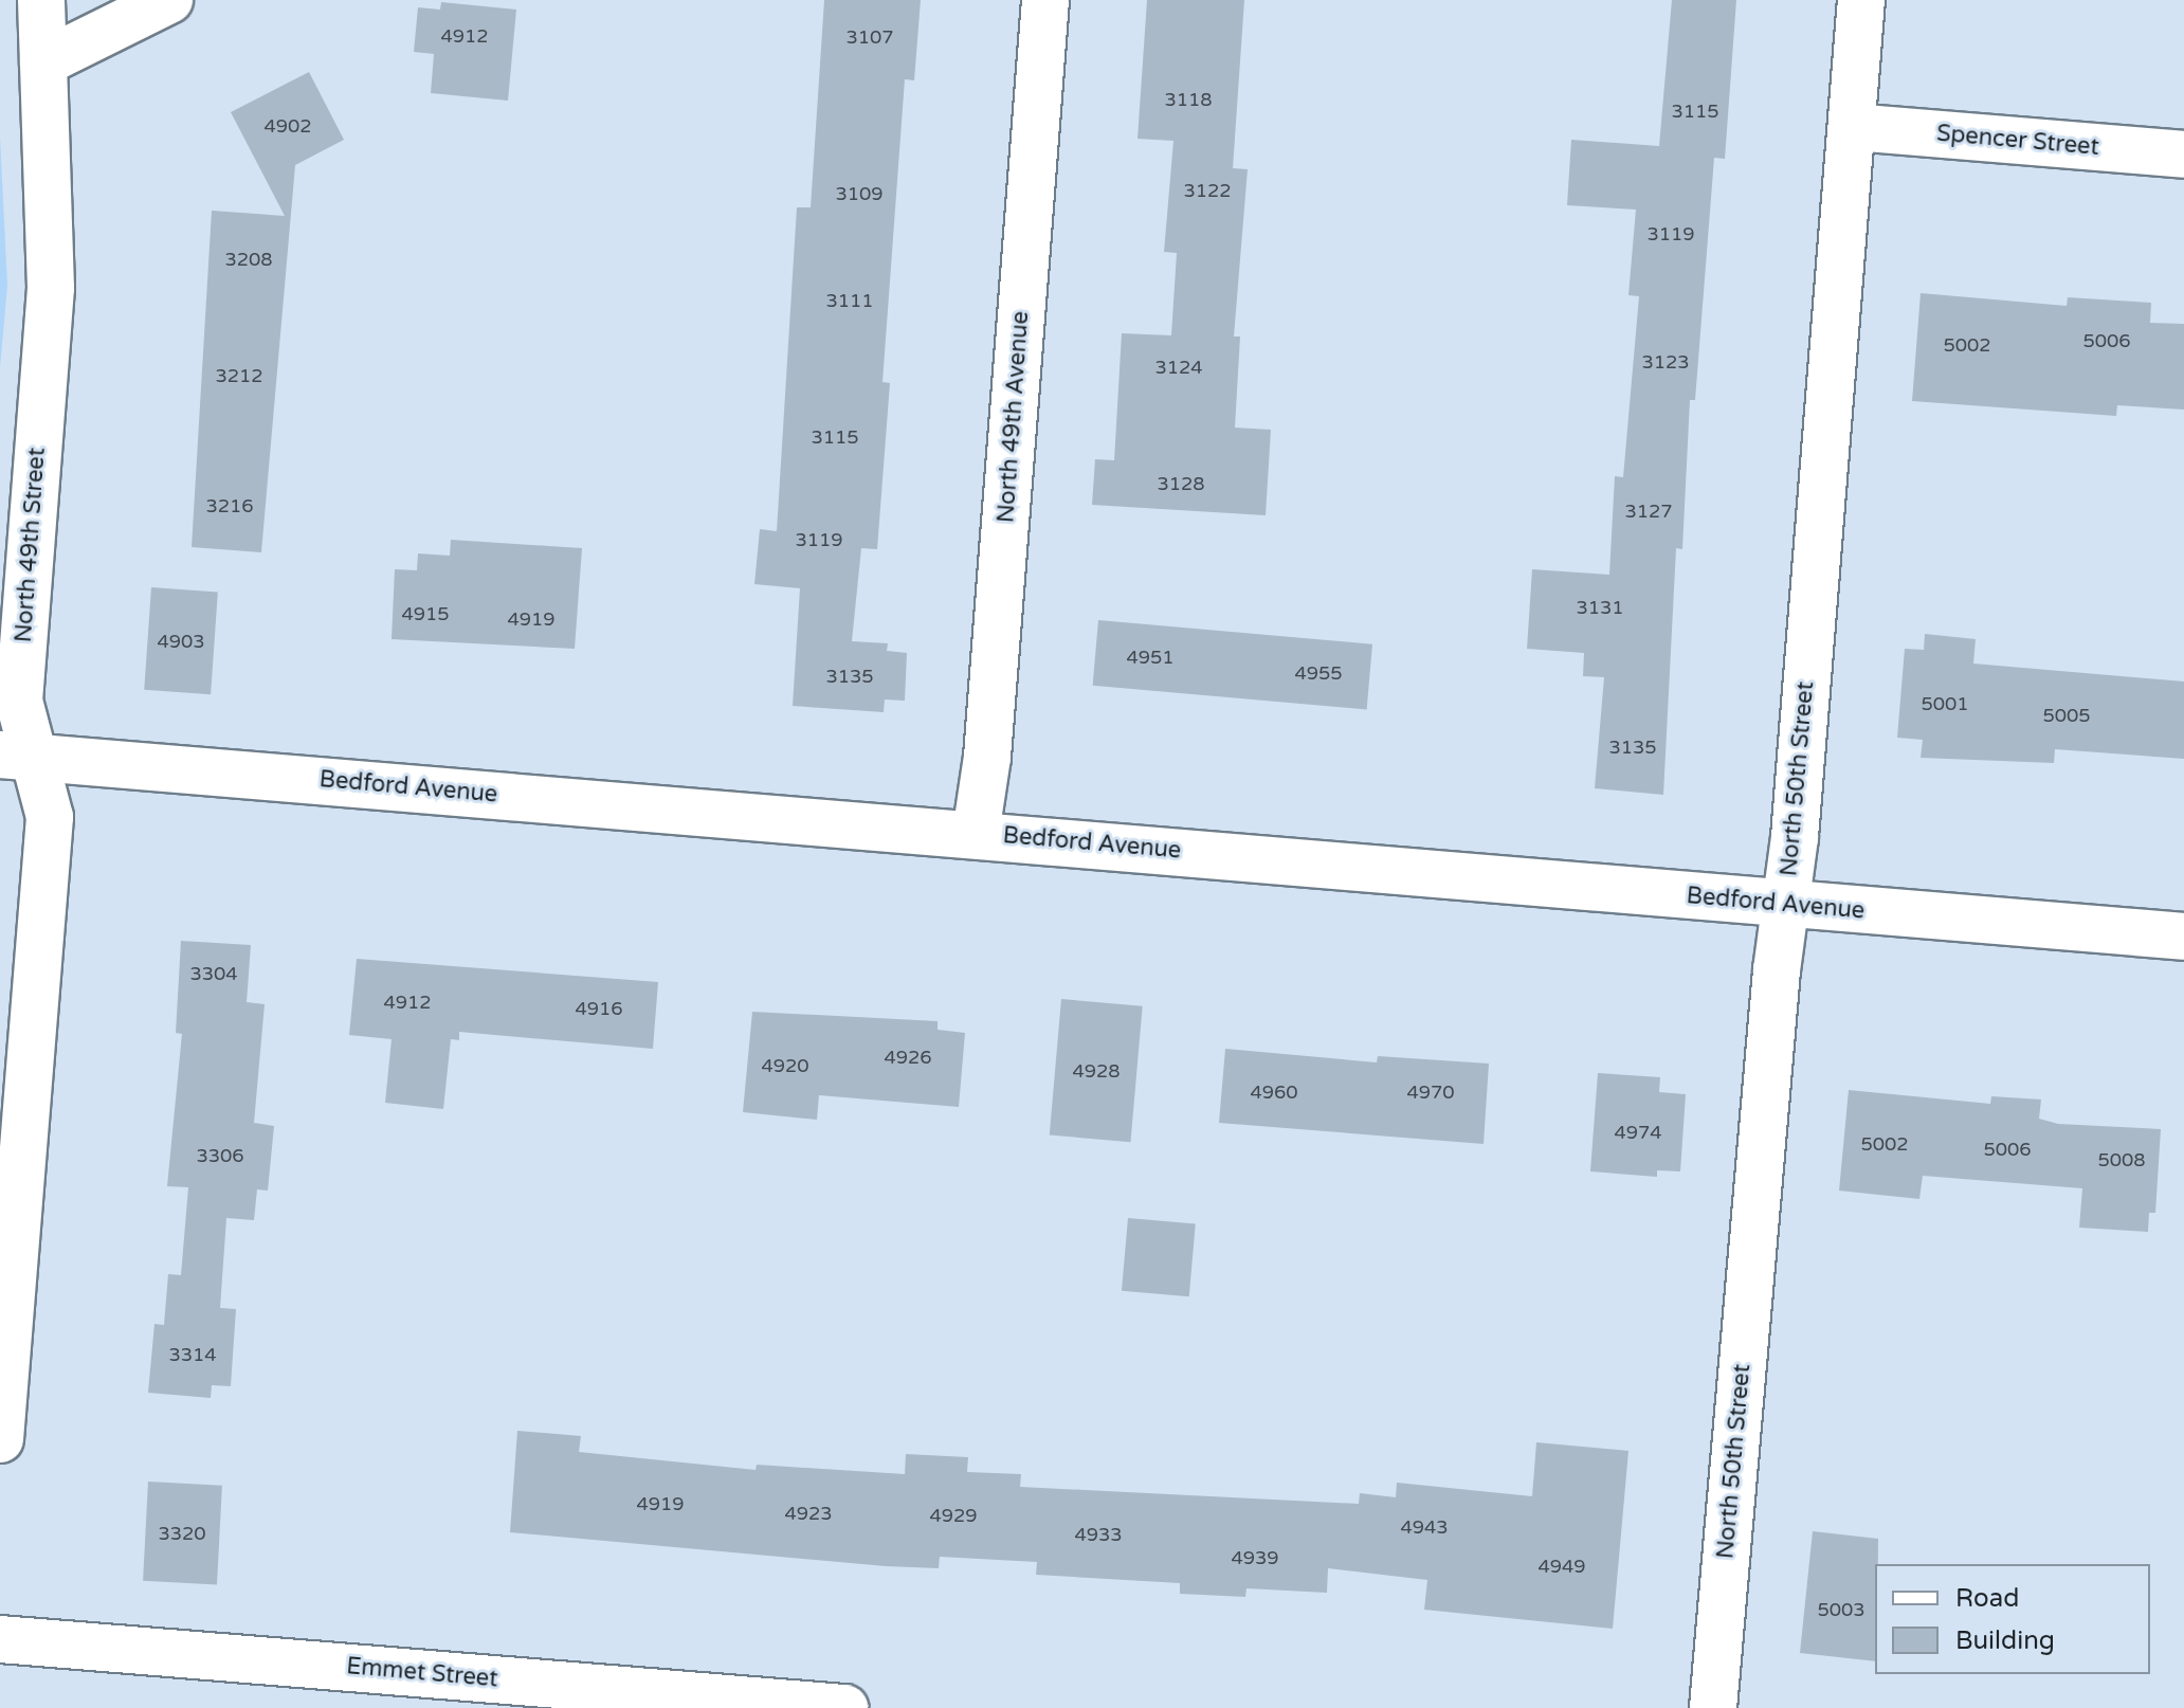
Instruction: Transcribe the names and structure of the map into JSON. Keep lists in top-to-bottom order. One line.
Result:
{"streets":{"street":["Spencer Street","North 49th Avenue","North 49th Street","North 50th Street","Bedford Avenue","Emmet Street"]},"crossings":[["Spencer Street","North 50th Street"],["North 49th Avenue","Bedford Avenue"],["North 49th Street","Bedford Avenue"],["North 50th Street","Bedford Avenue"]],"house_numbers":["4912","3107","3118","3115","4902","3122","3109","3119","3208","3111","5006","5002","3123","3124","3212","3115","3128","3216","3127","3119","3131","4915","4919","4903","4951","4955","3135","5001","5005","3135","3304","4912","4916","4926","4920","4928","4960","4970","4974","5002","5006","3306","5008","3314","4919","4923","4929","4943","3320","4933","4939","4949","5003"],"legend":["Road","Building"]}
